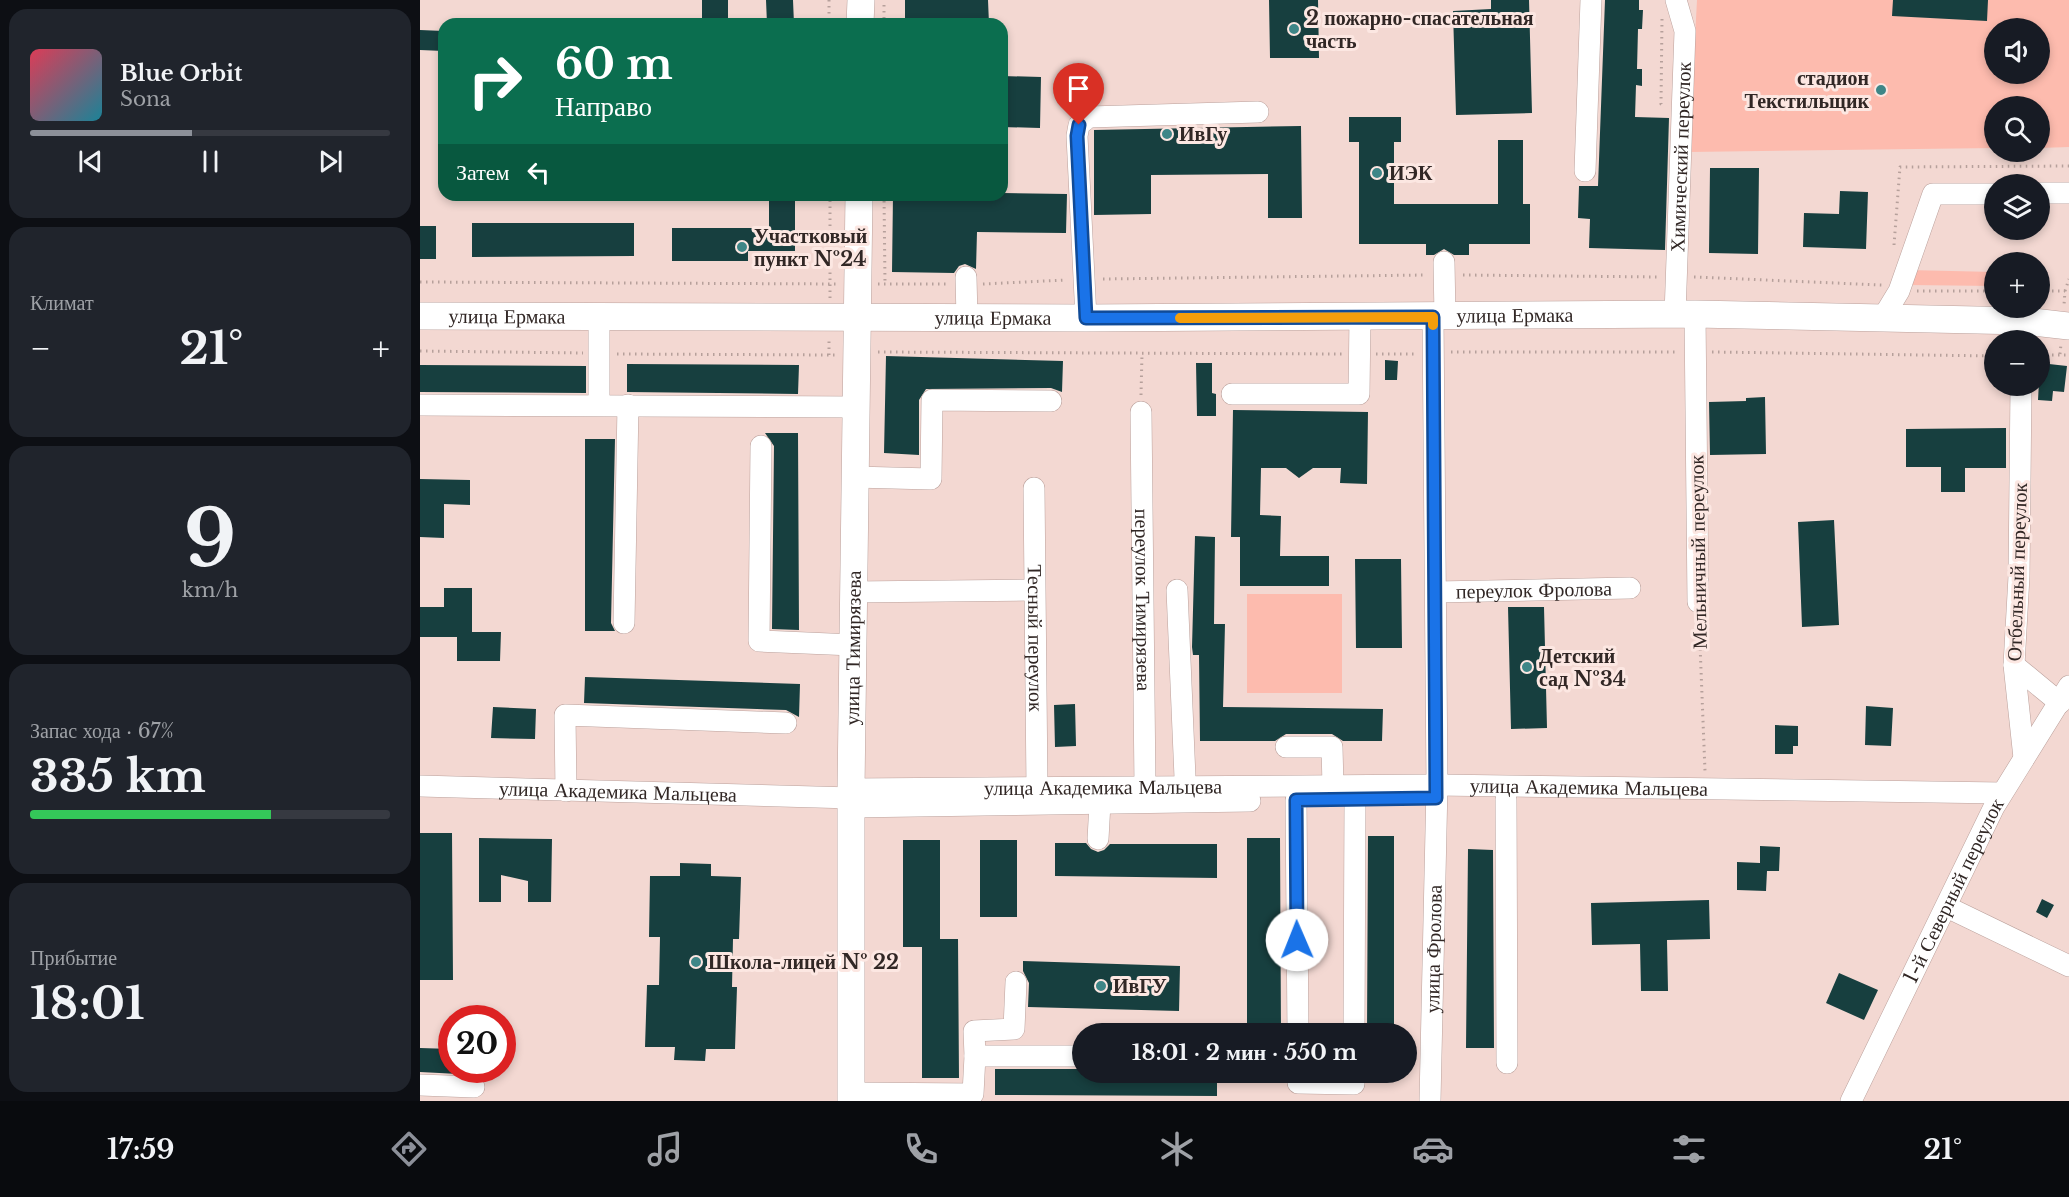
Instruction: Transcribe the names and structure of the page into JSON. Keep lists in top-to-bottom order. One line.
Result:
{"streets":{"main road":["улица Ермака","улица Тимирязева"],"street":["Химический переулок","Мельничный переулок","Отбельный переулок","переулок Фролова","переулок Тимирязева","Тесный переулок","улица Академика Мальцева","1-й Северный переулок","улица Фролова"]},"crossings":[["Химический переулок","улица Ермака"],["Химический переулок","Мельничный переулок"],["улица Ермака","Мельничный переулок"],["улица Ермака","улица Тимирязева"],["улица Ермака","улица Фролова"],["Мельничный переулок","улица Академика Мальцева"],["Отбельный переулок","1-й Северный переулок"],["переулок Фролова","улица Фролова"],["переулок Тимирязева","улица Академика Мальцева"],["Тесный переулок","улица Академика Мальцева"],["улица Тимирязева","улица Академика Мальцева"],["улица Академика Мальцева","1-й Северный переулок"],["улица Академика Мальцева","улица Фролова"]],"places":["2 пожарно-спасательная часть","стадион Текстильщик","ИвГу","ИЭК","Участковый пункт №24","Детский сад №34","Школа-лицей № 22","ИвГУ"],"page":{"map_buttons":["+","−"],"turn":["60 m","Направо"],"song":["Blue Orbit","Sona"],"then":"Затем","tile":["Климат",["9","km/h"],["Запас хода · 67%","335 km"],["Прибытие","18:01"]],"heat":["−","21°","+"],"limit":"20","trip":"18:01 · 2 мин · 550 m","tabs":["17:59","21°"]}}
